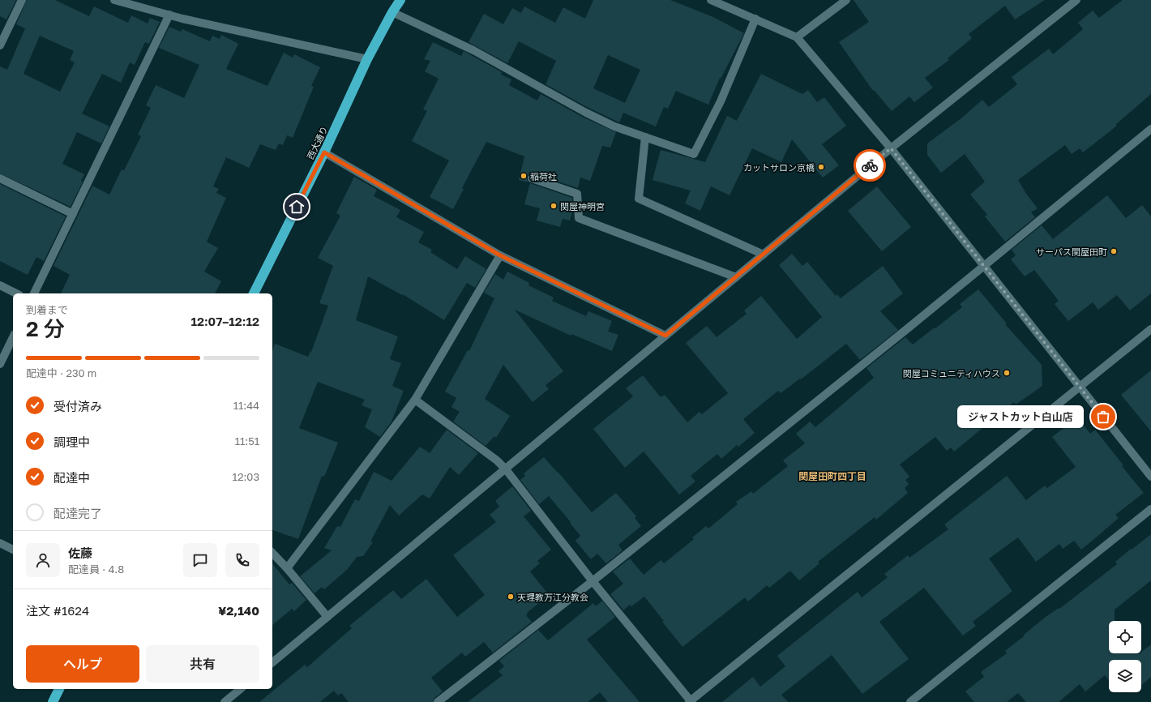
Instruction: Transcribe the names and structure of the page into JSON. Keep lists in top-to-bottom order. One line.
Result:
{"streets":{"highway":["西大通り"]},"districts":["関屋田町四丁目"],"places":["カットサロン京橋","稲荷社","関屋神明宮","サーパス関屋田町","関屋コミュニティハウス","ジャストカット白山店","天理教万江分教会"],"page":{"heading":["2 分","到着まで","12:07–12:12"],"panel":["佐藤","配達員 · 4.8","注文 #1624","¥2,140"],"bar":"配達中 · 230 m","list":[["受付済み","11:44"],["調理中","11:51"],["配達中","12:03"],"配達完了"],"bubble":"ジャストカット白山店","buttons":["ヘルプ","共有"]}}
